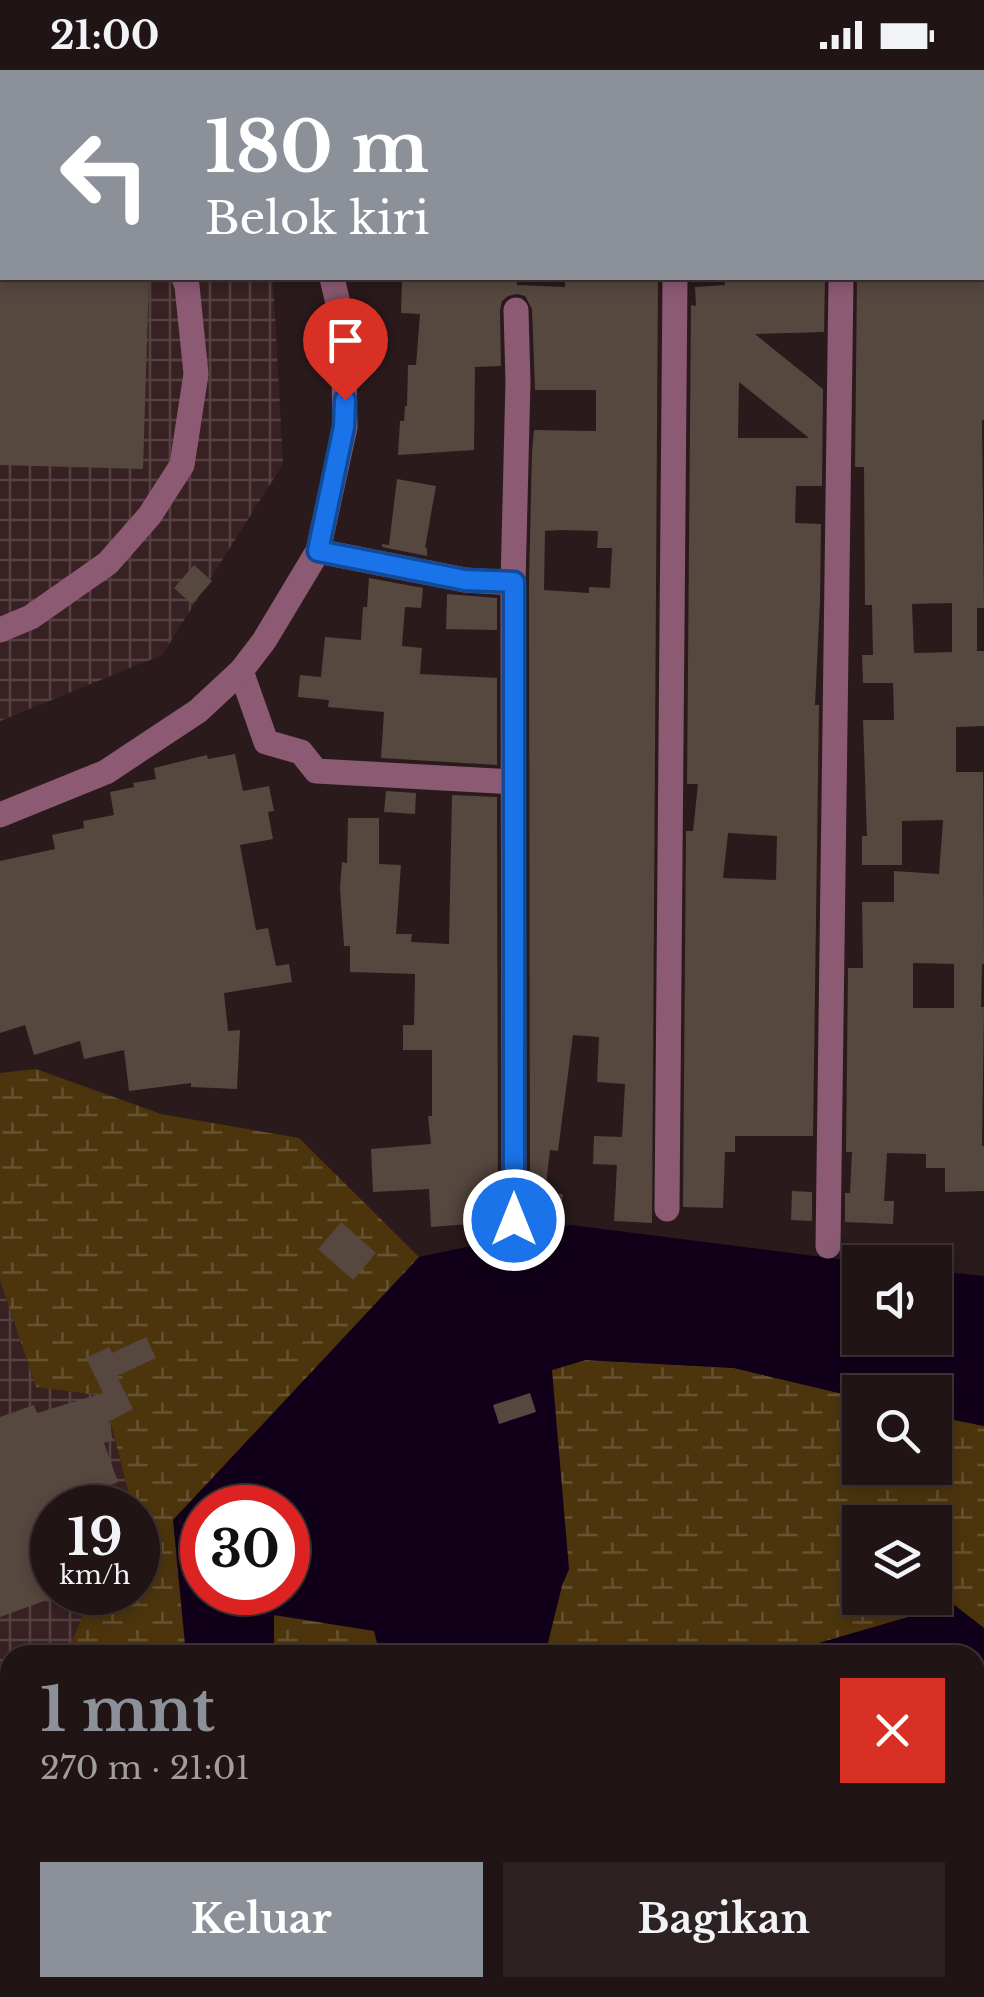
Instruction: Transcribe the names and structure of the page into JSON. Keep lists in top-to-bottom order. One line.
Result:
{"page":{"status":"21:00","turn":["180 m","Belok kiri"],"speed":"19 km/h","limit":"30","heading":["1 mnt","270 m · 21:01"],"buttons":["Keluar","Bagikan"]}}
